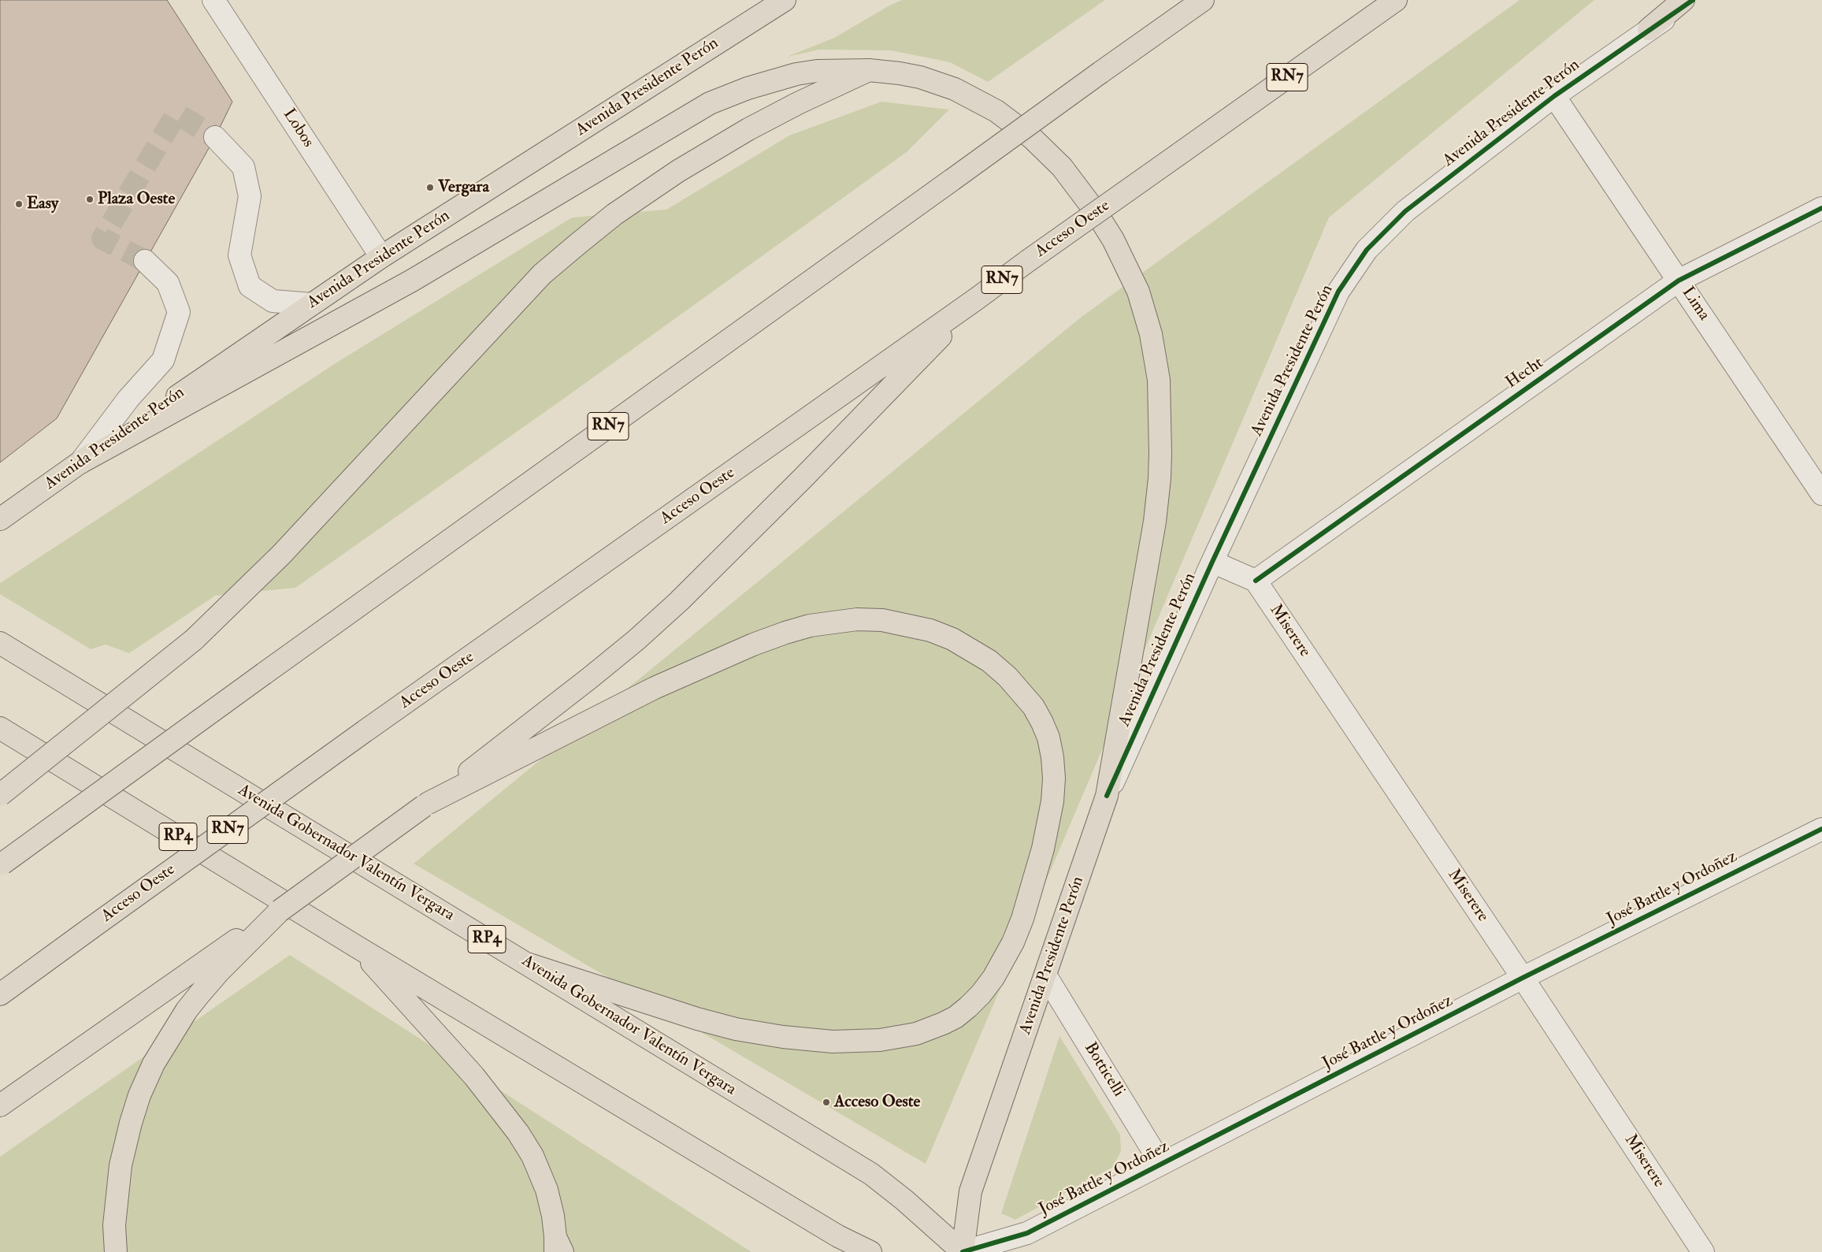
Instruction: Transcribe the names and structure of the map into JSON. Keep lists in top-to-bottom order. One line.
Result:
{"streets":{"main road":["RN7","Avenida Presidente Perón","Acceso Oeste","RP4","Avenida Gobernador Valentín Vergara"],"street":["Lobos","Lima","Hecht","Miserere","José Battle y Ordoñez","Botticelli"]},"crossings":[["Avenida Presidente Perón","Lobos"],["Avenida Presidente Perón","Lima"],["Avenida Presidente Perón","Avenida Gobernador Valentín Vergara"],["Avenida Presidente Perón","José Battle y Ordoñez"],["Avenida Presidente Perón","Botticelli"],["Lima","Hecht"],["Hecht","Miserere"],["Miserere","José Battle y Ordoñez"],["Avenida Gobernador Valentín Vergara","José Battle y Ordoñez"],["José Battle y Ordoñez","Botticelli"]],"places":["Vergara","Plaza Oeste","Easy","Acceso Oeste"]}
